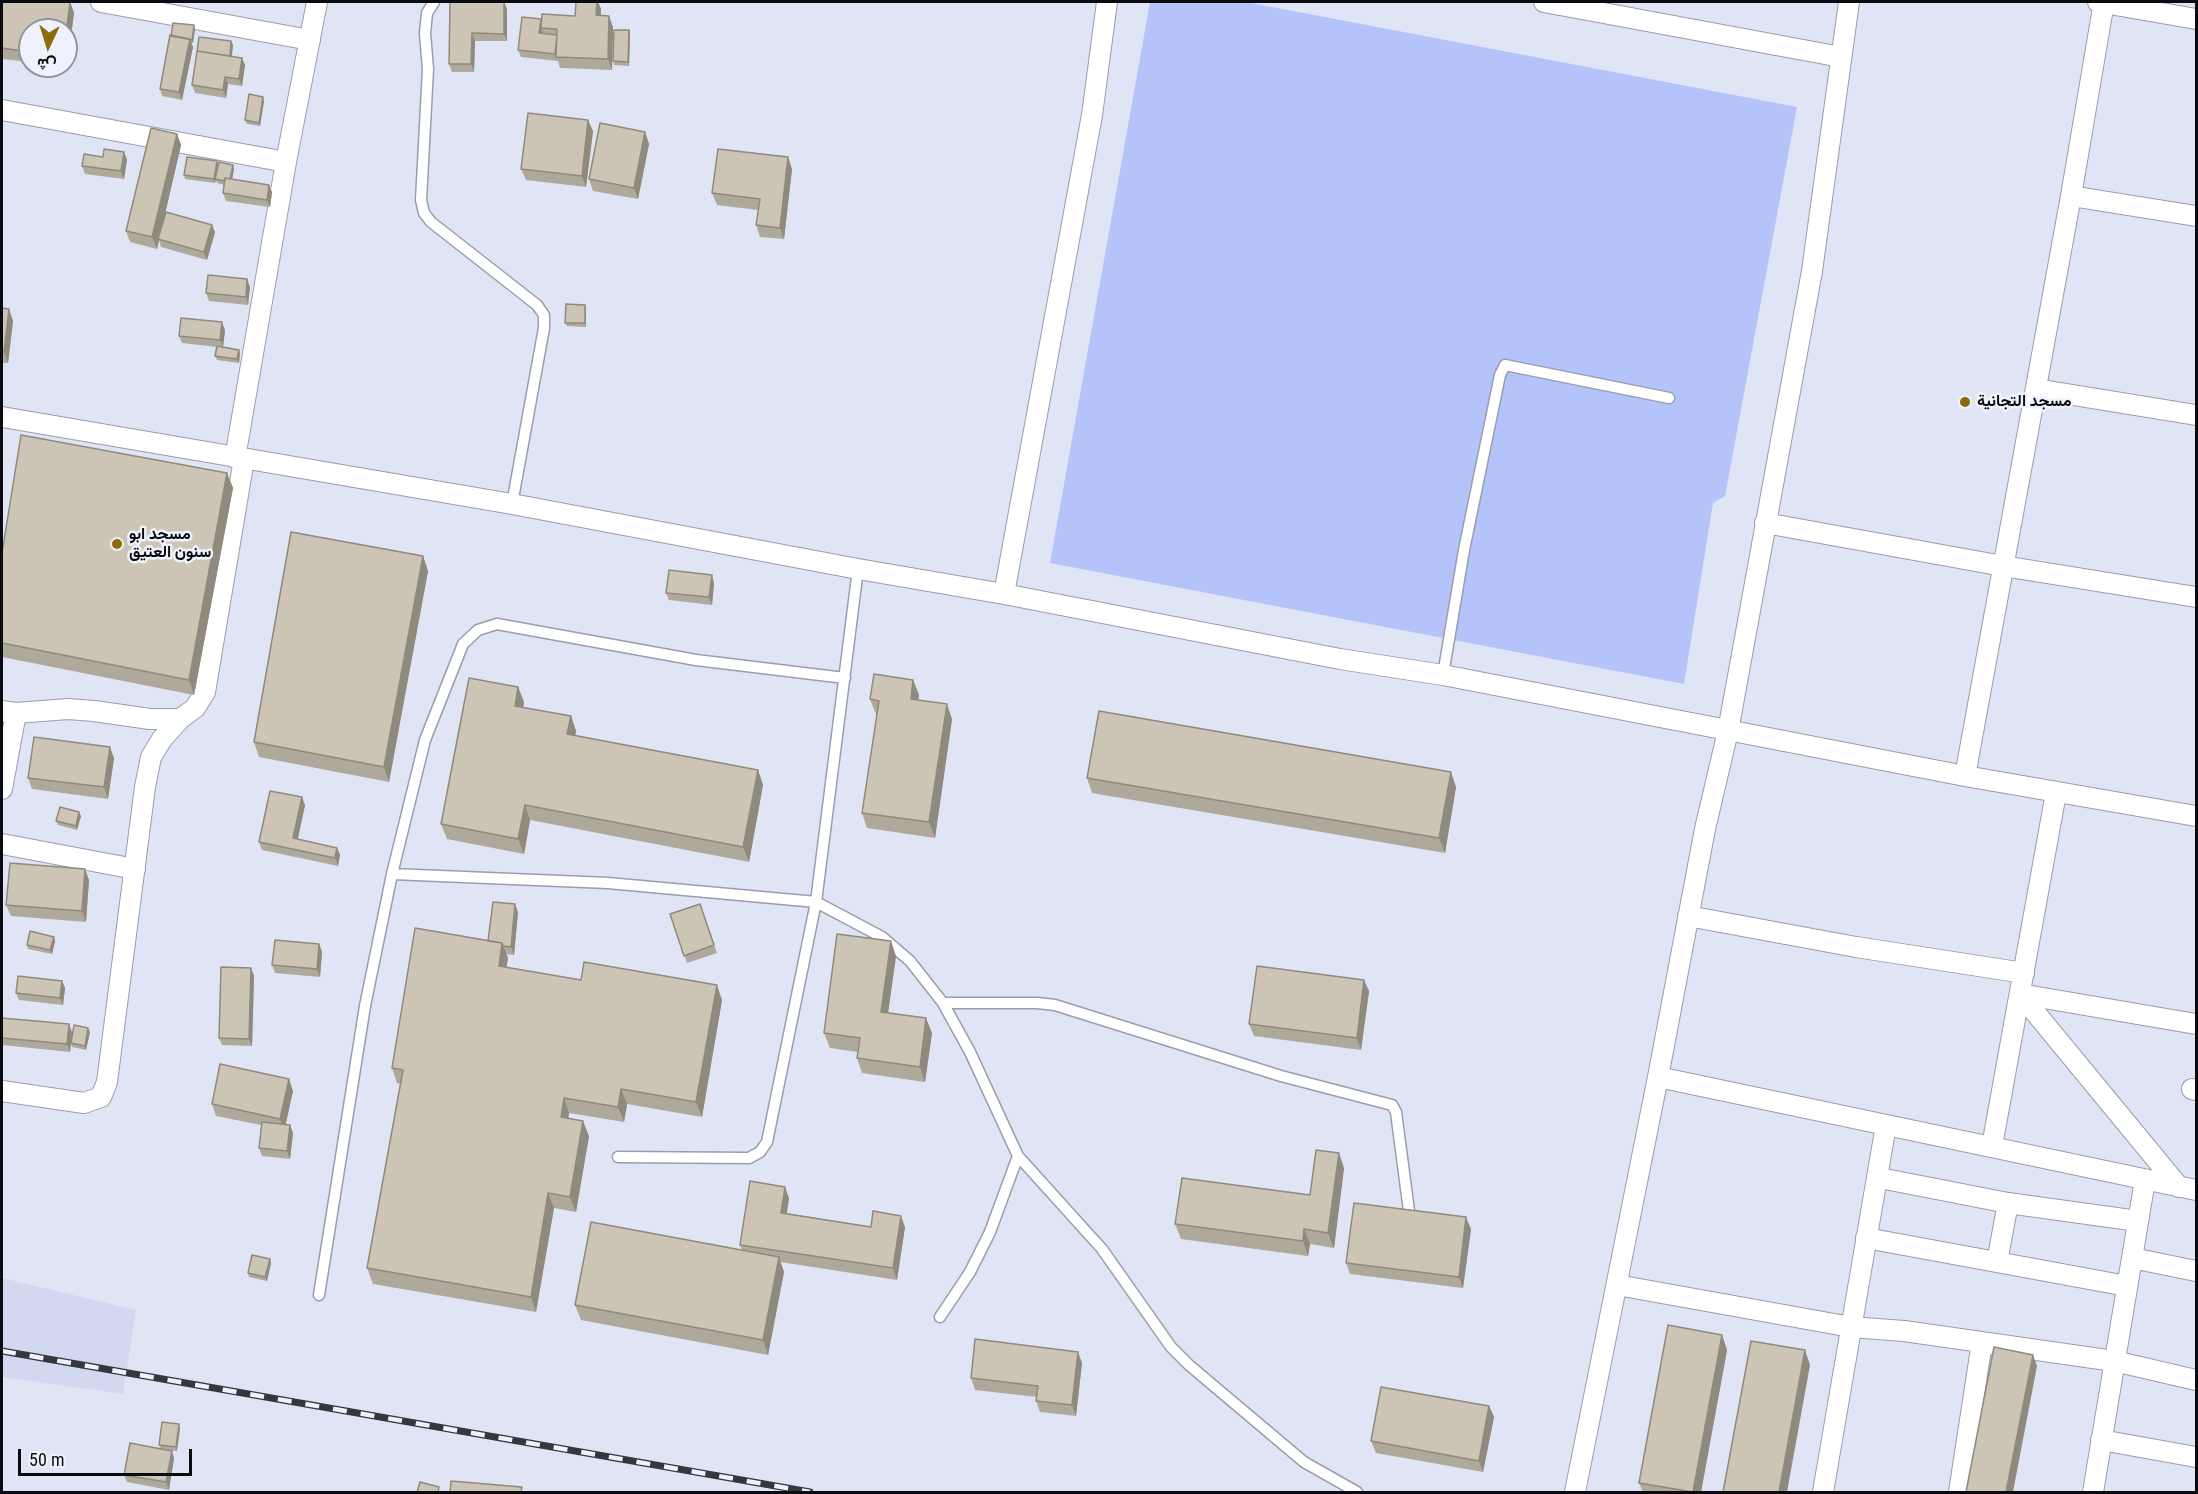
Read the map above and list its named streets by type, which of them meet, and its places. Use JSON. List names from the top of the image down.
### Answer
{
  "places": ["مسجد التجانية", "مسجد ابو سنون العتيق"],
  "scale_bar": "50 m",
  "north": "bottom"
}
